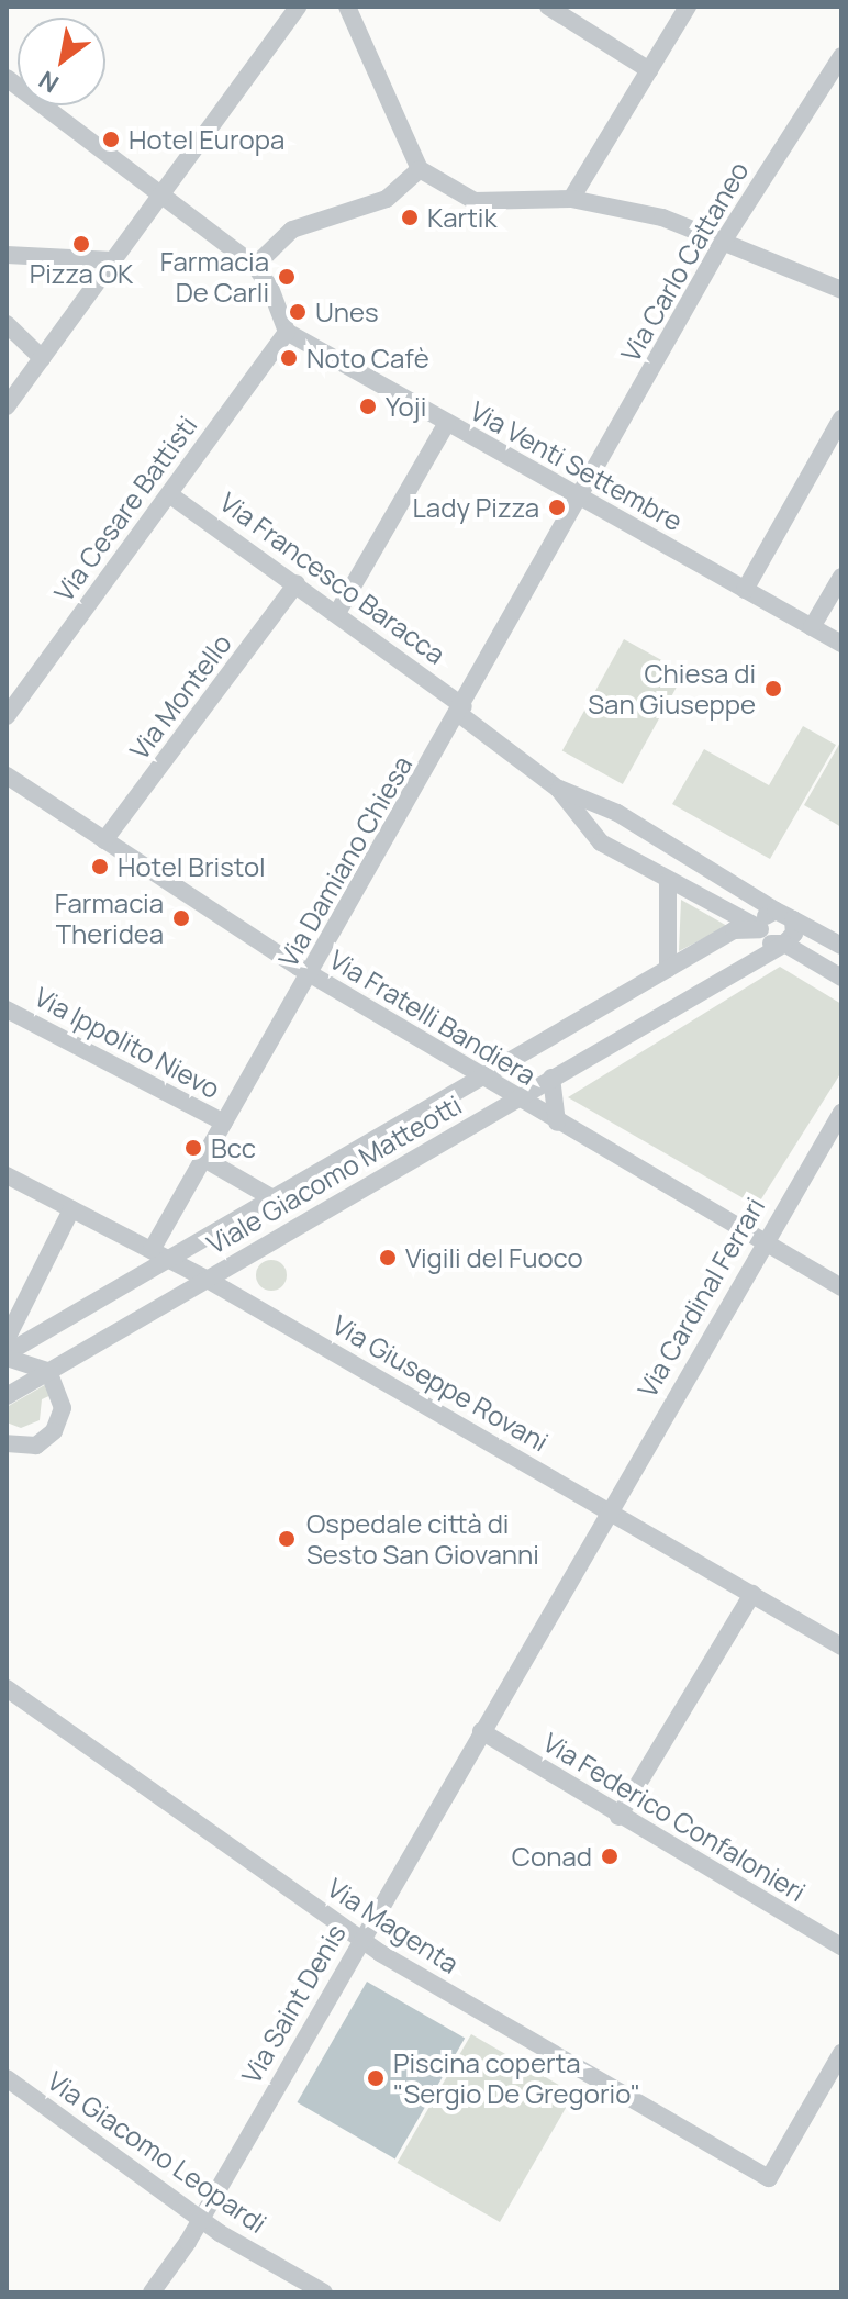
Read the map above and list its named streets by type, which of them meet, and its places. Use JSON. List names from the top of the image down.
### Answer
{
  "streets": {
    "street": [
      "Via Carlo Cattaneo",
      "Via Venti Settembre",
      "Via Cesare Battisti",
      "Via Francesco Baracca",
      "Via Montello",
      "Via Damiano Chiesa",
      "Via Fratelli Bandiera",
      "Via Ippolito Nievo",
      "Viale Giacomo Matteotti",
      "Via Cardinal Ferrari",
      "Via Giuseppe Rovani",
      "Via Federico Confalonieri",
      "Via Magenta",
      "Via Saint Denis",
      "Via Giacomo Leopardi"
    ]
  },
  "crossings": [
    ["Via Carlo Cattaneo", "Via Venti Settembre"],
    ["Via Carlo Cattaneo", "Via Damiano Chiesa"],
    ["Via Venti Settembre", "Via Cesare Battisti"],
    ["Via Venti Settembre", "Via Damiano Chiesa"],
    ["Via Cesare Battisti", "Via Francesco Baracca"],
    ["Via Francesco Baracca", "Via Montello"],
    ["Via Francesco Baracca", "Via Damiano Chiesa"],
    ["Via Francesco Baracca", "Viale Giacomo Matteotti"],
    ["Via Montello", "Via Fratelli Bandiera"],
    ["Via Damiano Chiesa", "Via Fratelli Bandiera"],
    ["Via Damiano Chiesa", "Via Ippolito Nievo"],
    ["Via Damiano Chiesa", "Viale Giacomo Matteotti"],
    ["Via Damiano Chiesa", "Via Giuseppe Rovani"],
    ["Via Fratelli Bandiera", "Viale Giacomo Matteotti"],
    ["Via Fratelli Bandiera", "Via Cardinal Ferrari"],
    ["Viale Giacomo Matteotti", "Via Giuseppe Rovani"],
    ["Via Cardinal Ferrari", "Via Giuseppe Rovani"],
    ["Via Cardinal Ferrari", "Via Saint Denis"],
    ["Via Giuseppe Rovani", "Via Saint Denis"],
    ["Via Federico Confalonieri", "Via Saint Denis"],
    ["Via Magenta", "Via Saint Denis"],
    ["Via Saint Denis", "Via Giacomo Leopardi"]
  ],
  "places": [
    "Hotel Europa",
    "Kartik",
    "Pizza OK",
    "Farmacia De Carli",
    "Unes",
    "Noto Cafè",
    "Yoji",
    "Lady Pizza",
    "Chiesa di San Giuseppe",
    "Hotel Bristol",
    "Farmacia Theridea",
    "Bcc",
    "Vigili del Fuoco",
    "Ospedale città di Sesto San Giovanni",
    "Conad",
    "Piscina coperta \"Sergio De Gregorio\""
  ],
  "north": "bottom left"
}
